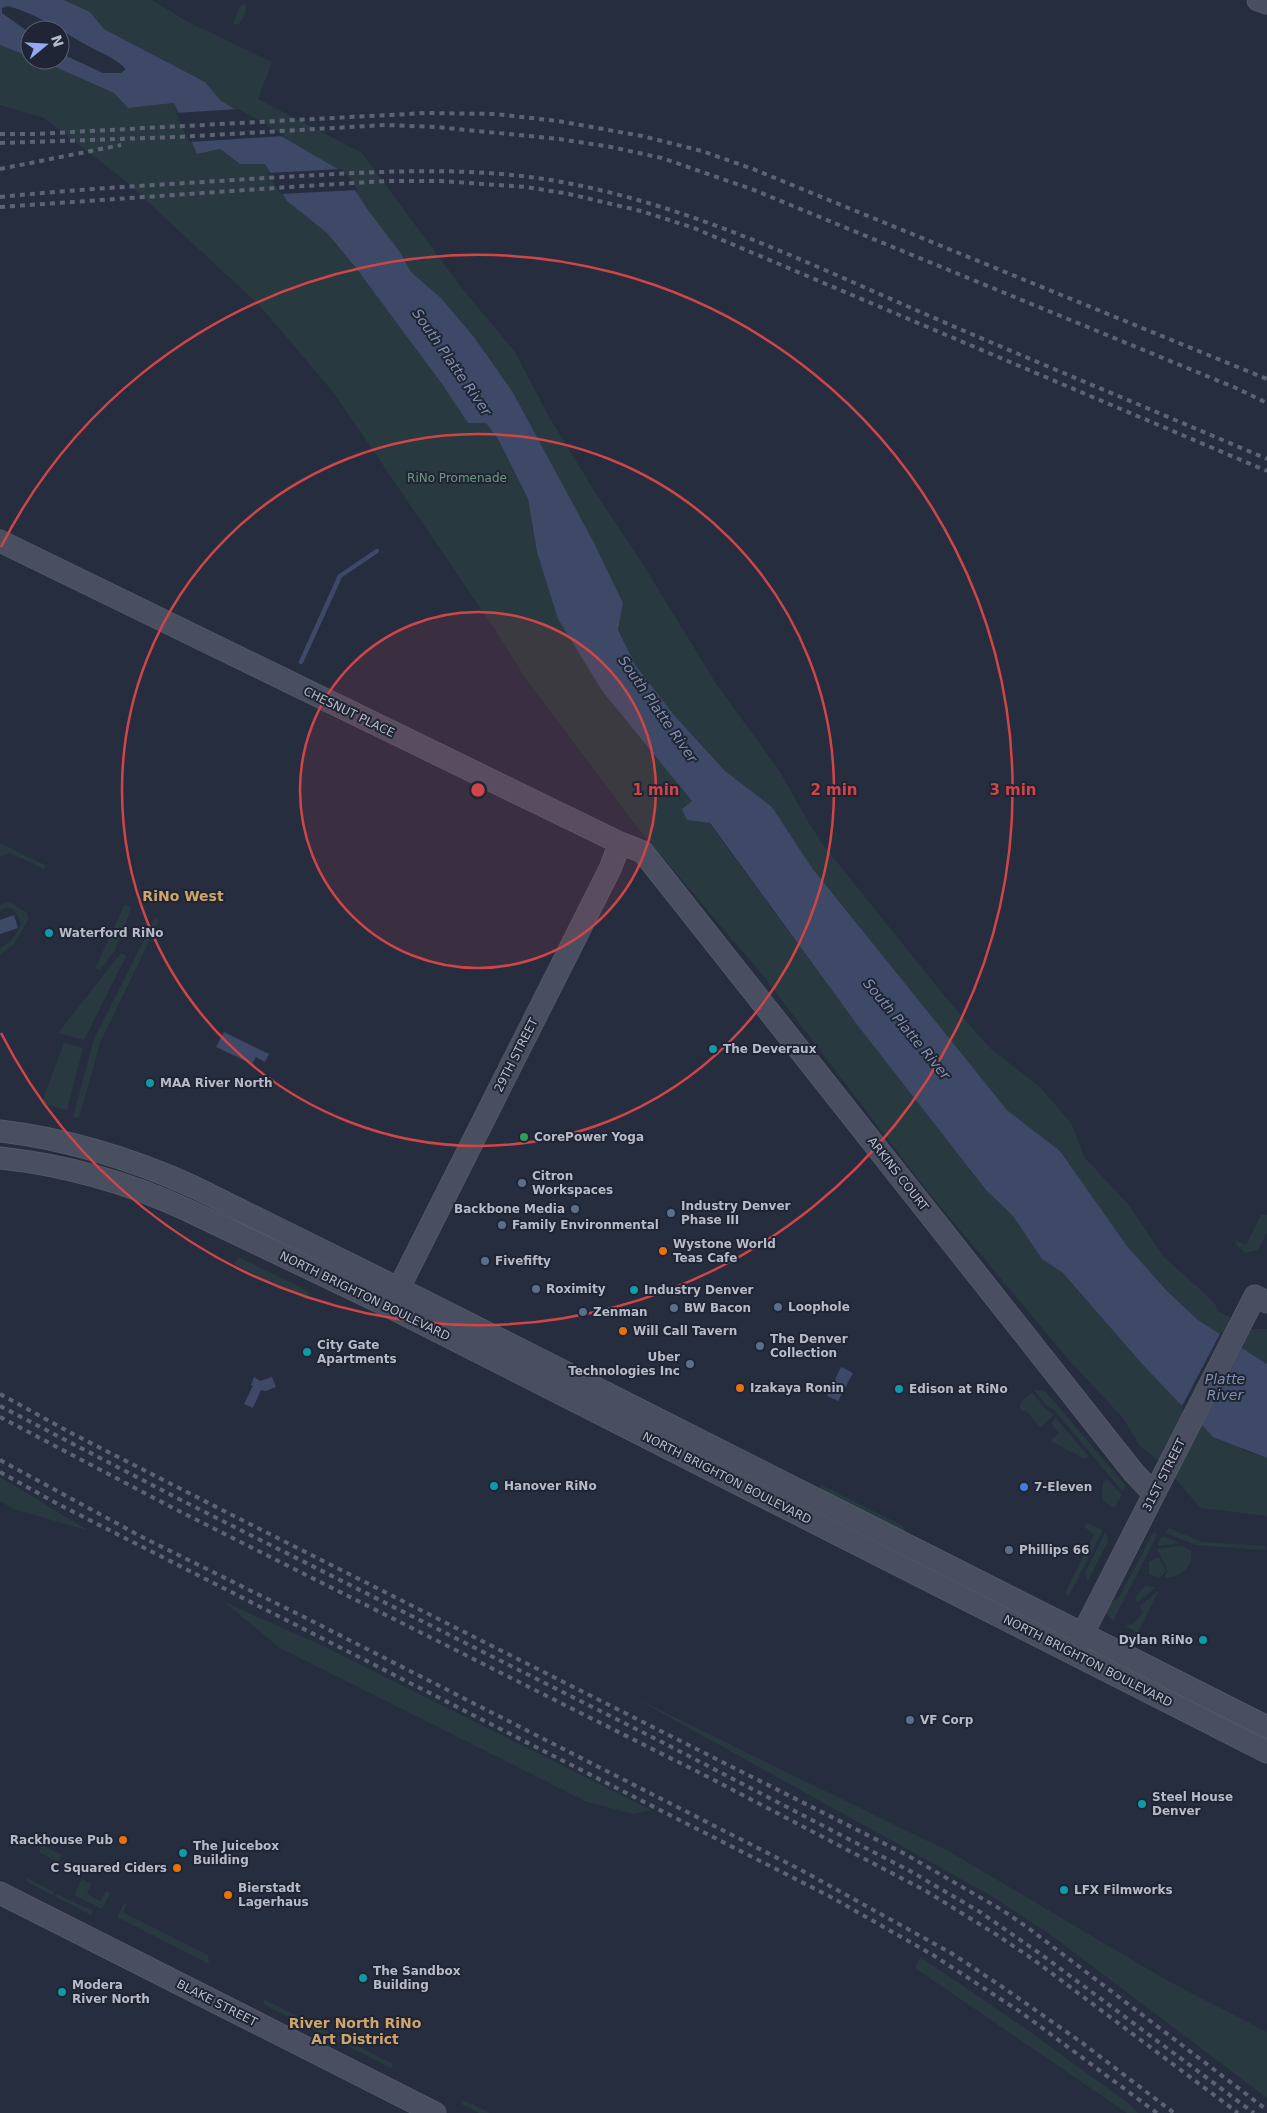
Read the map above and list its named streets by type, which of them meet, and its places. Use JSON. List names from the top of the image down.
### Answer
{
  "streets": {
    "street": [
      "CHESNUT PLACE",
      "29TH STREET",
      "ARKINS COURT",
      "NORTH BRIGHTON BOULEVARD",
      "31ST STREET",
      "BLAKE STREET"
    ]
  },
  "crossings": [
    ["CHESNUT PLACE", "29TH STREET"],
    ["CHESNUT PLACE", "ARKINS COURT"],
    ["29TH STREET", "ARKINS COURT"],
    ["29TH STREET", "NORTH BRIGHTON BOULEVARD"],
    ["ARKINS COURT", "31ST STREET"],
    ["NORTH BRIGHTON BOULEVARD", "31ST STREET"]
  ],
  "districts": ["RiNo West", "River North RiNo Art District"],
  "water": ["South Platte River", "Platte River"],
  "parks": ["RiNo Promenade"],
  "places": [
    "Waterford RiNo",
    "The Deveraux",
    "MAA River North",
    "CorePower Yoga",
    "Citron Workspaces",
    "Backbone Media",
    "Industry Denver Phase III",
    "Family Environmental",
    "Wystone World Teas Cafe",
    "Fivefifty",
    "Roximity",
    "Industry Denver",
    "Loophole",
    "BW Bacon",
    "Zenman",
    "Will Call Tavern",
    "The Denver Collection",
    "City Gate Apartments",
    "Uber Technologies Inc",
    "Izakaya Ronin",
    "Edison at RiNo",
    "Hanover RiNo",
    "7-Eleven",
    "Phillips 66",
    "Dylan RiNo",
    "VF Corp",
    "Steel House Denver",
    "Rackhouse Pub",
    "The Juicebox Building",
    "C Squared Ciders",
    "LFX Filmworks",
    "Bierstadt Lagerhaus",
    "The Sandbox Building",
    "Modera River North"
  ],
  "north": "right",
  "rings": ["1 min", "2 min", "3 min"]
}
